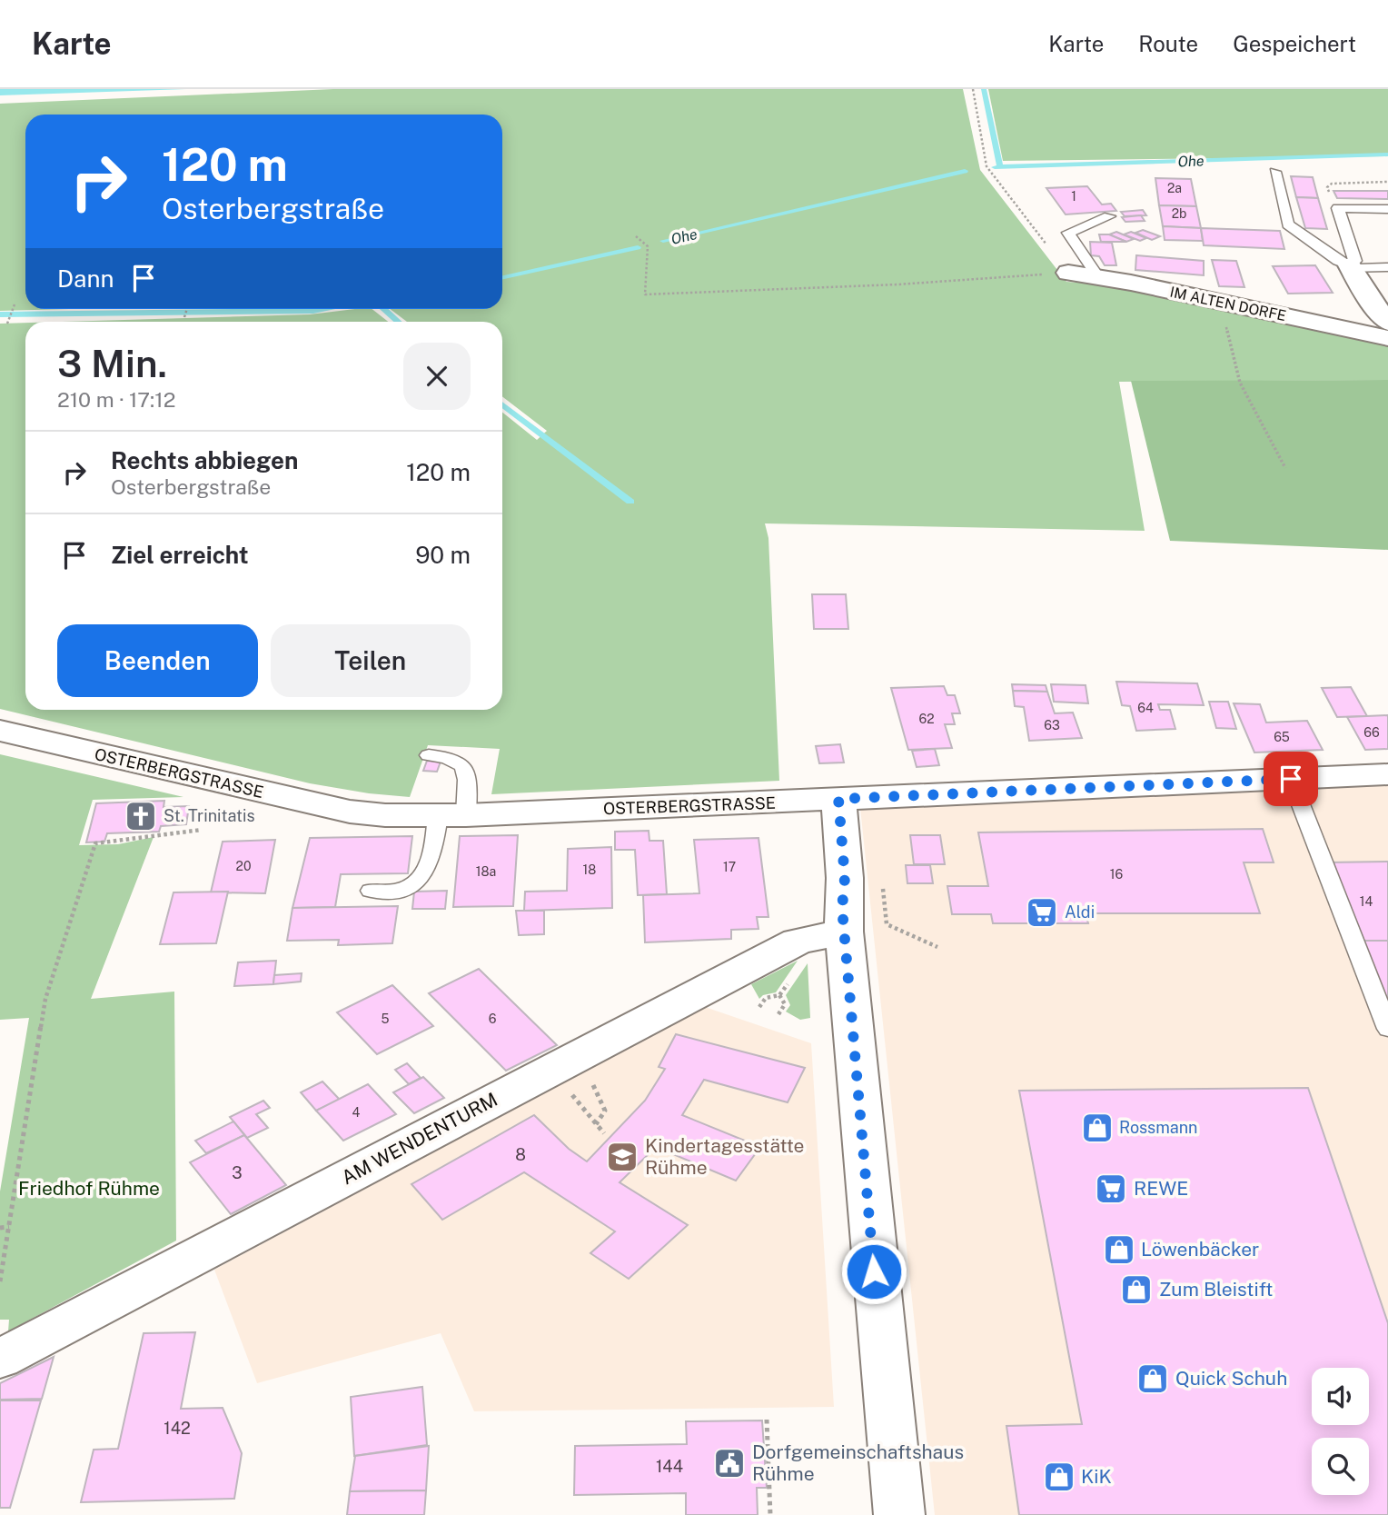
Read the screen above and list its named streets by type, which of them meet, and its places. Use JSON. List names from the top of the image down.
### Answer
{
  "streets": {
    "street": ["IM ALTEN DORFE", "OSTERBERGSTRASSE", "AM WENDENTURM"]
  },
  "water": ["Ohe"],
  "parks": ["Friedhof Rühme"],
  "places": {
    "church": ["St. Trinitatis"],
    "supermarket": ["Aldi", "REWE"],
    "shop": [
      "Rossmann",
      "Löwenbäcker",
      "Zum Bleistift",
      "Quick Schuh",
      "KiK"
    ],
    "school or university": ["Kindertagesstätte Rühme"],
    "public building": ["Dorfgemeinschaftshaus Rühme"]
  },
  "house_numbers": [
    "2a",
    "1",
    "2b",
    "64",
    "62",
    "63",
    "66",
    "65",
    "20",
    "17",
    "18",
    "18a",
    "16",
    "14",
    "5",
    "6",
    "4",
    "8",
    "3",
    "142",
    "144"
  ],
  "page": {
    "header": "Karte",
    "nav": ["Karte", "Route", "Gespeichert"],
    "turn": ["120 m", "Osterbergstraße"],
    "then": "Dann",
    "heading": ["3 Min.", "210 m · 17:12"],
    "list": [
      {
        "name": "Rechts abbiegen",
        "note": "Osterbergstraße",
        "value": "120 m"
      },
      {
        "name": "Ziel erreicht",
        "value": "90 m"
      }
    ],
    "buttons": ["Beenden", "Teilen"]
  }
}
